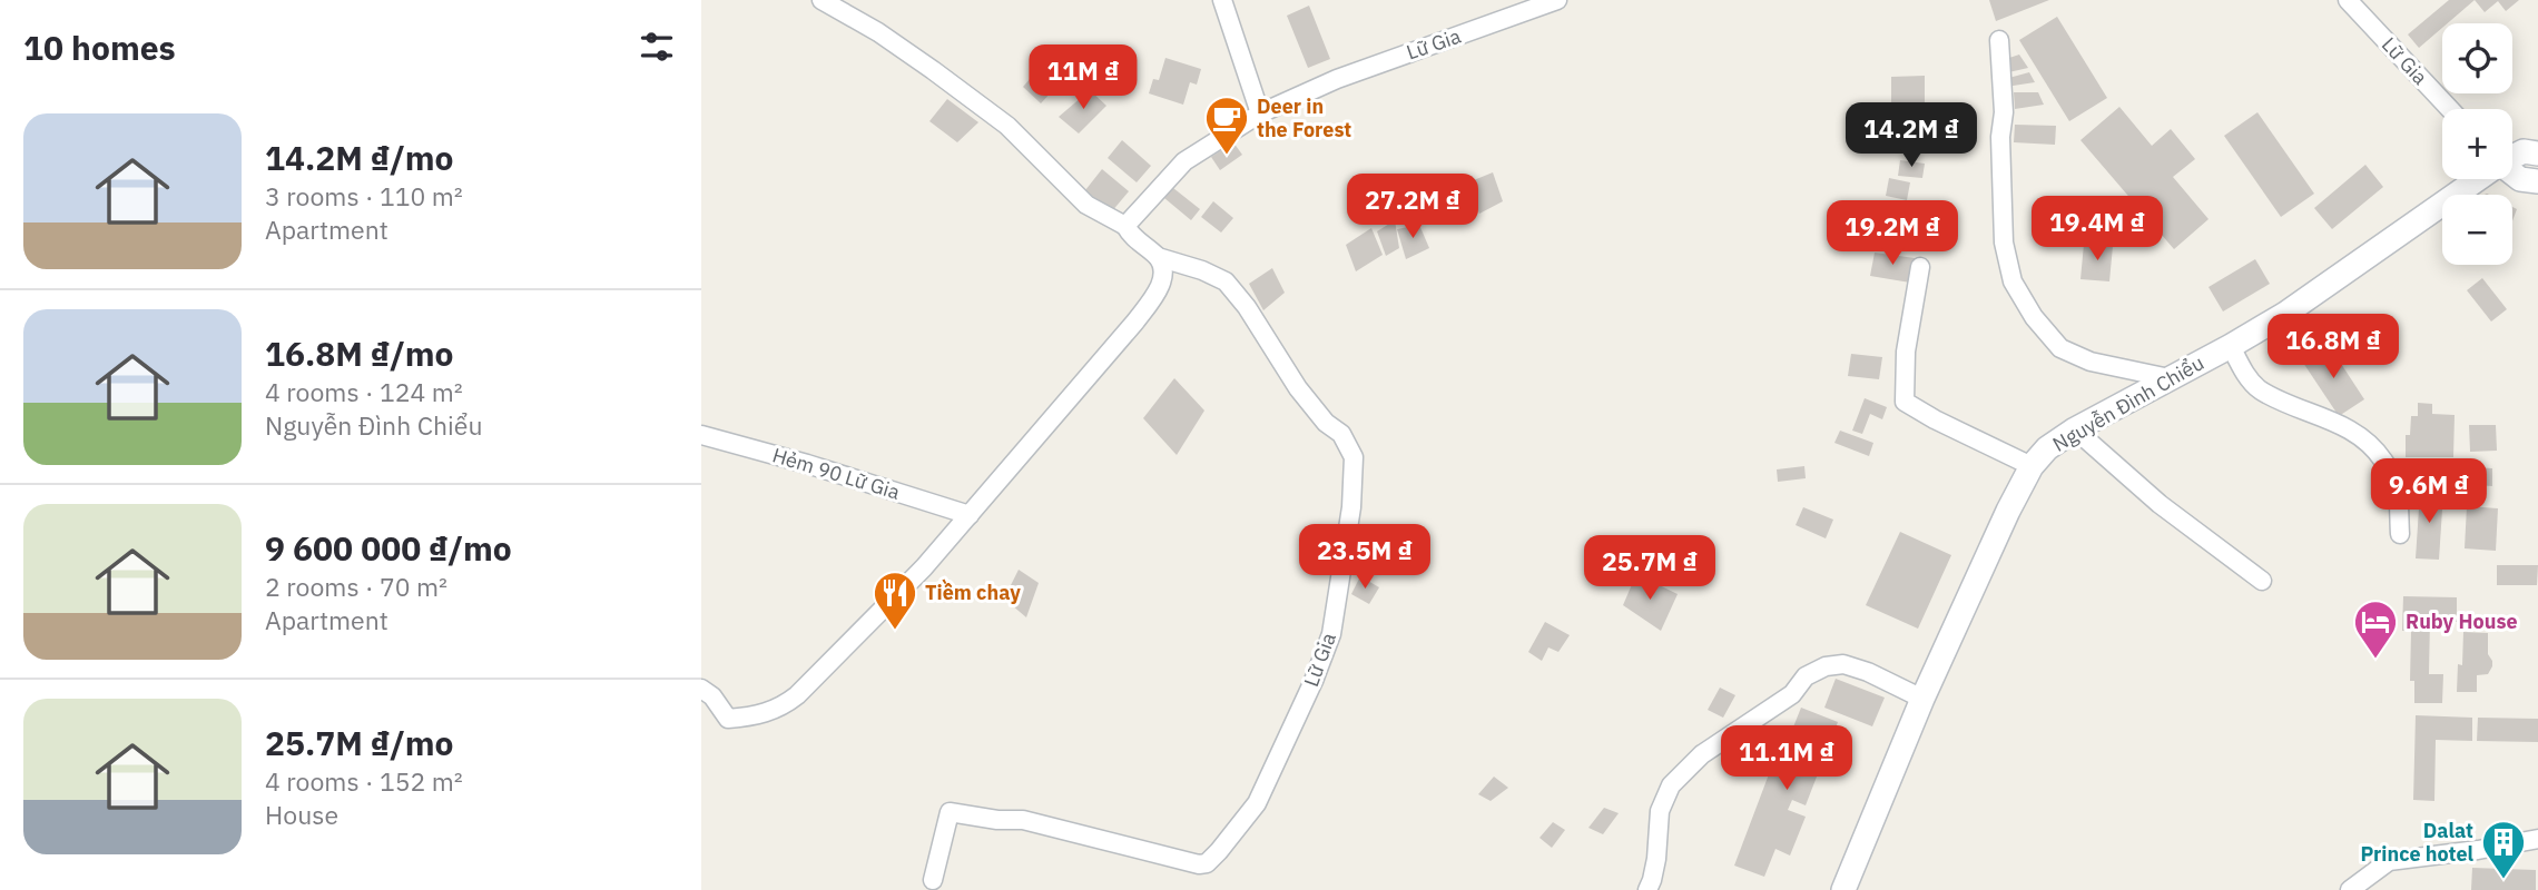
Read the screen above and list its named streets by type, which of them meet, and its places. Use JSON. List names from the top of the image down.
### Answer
{
  "streets": {
    "main road": ["Nguyễn Đình Chiểu"],
    "street": ["Lữ Gia", "Hẻm 90 Lữ Gia"]
  },
  "places": {
    "cafe": ["Deer in the Forest"],
    "restaurant": ["Tiềm chay"],
    "hotel": ["Ruby House"],
    "building": ["Dalat Prince hotel"]
  },
  "page": {
    "heading": "10 homes",
    "map_buttons": ["+", "−"],
    "price": [
      "11M ₫",
      "14.2M ₫",
      "27.2M ₫",
      "19.4M ₫",
      "19.2M ₫",
      "16.8M ₫",
      "9.6M ₫",
      "23.5M ₫",
      "25.7M ₫",
      "11.1M ₫"
    ],
    "list": [
      {
        "name": "14.2M ₫/mo",
        "note": "3 rooms · 110 m² · Apartment"
      },
      {
        "name": "16.8M ₫/mo",
        "note": "4 rooms · 124 m² · Nguyễn Đình Chiểu"
      },
      {
        "name": "9 600 000 ₫/mo",
        "note": "2 rooms · 70 m² · Apartment"
      },
      {
        "name": "25.7M ₫/mo",
        "note": "4 rooms · 152 m² · House"
      }
    ]
  }
}
